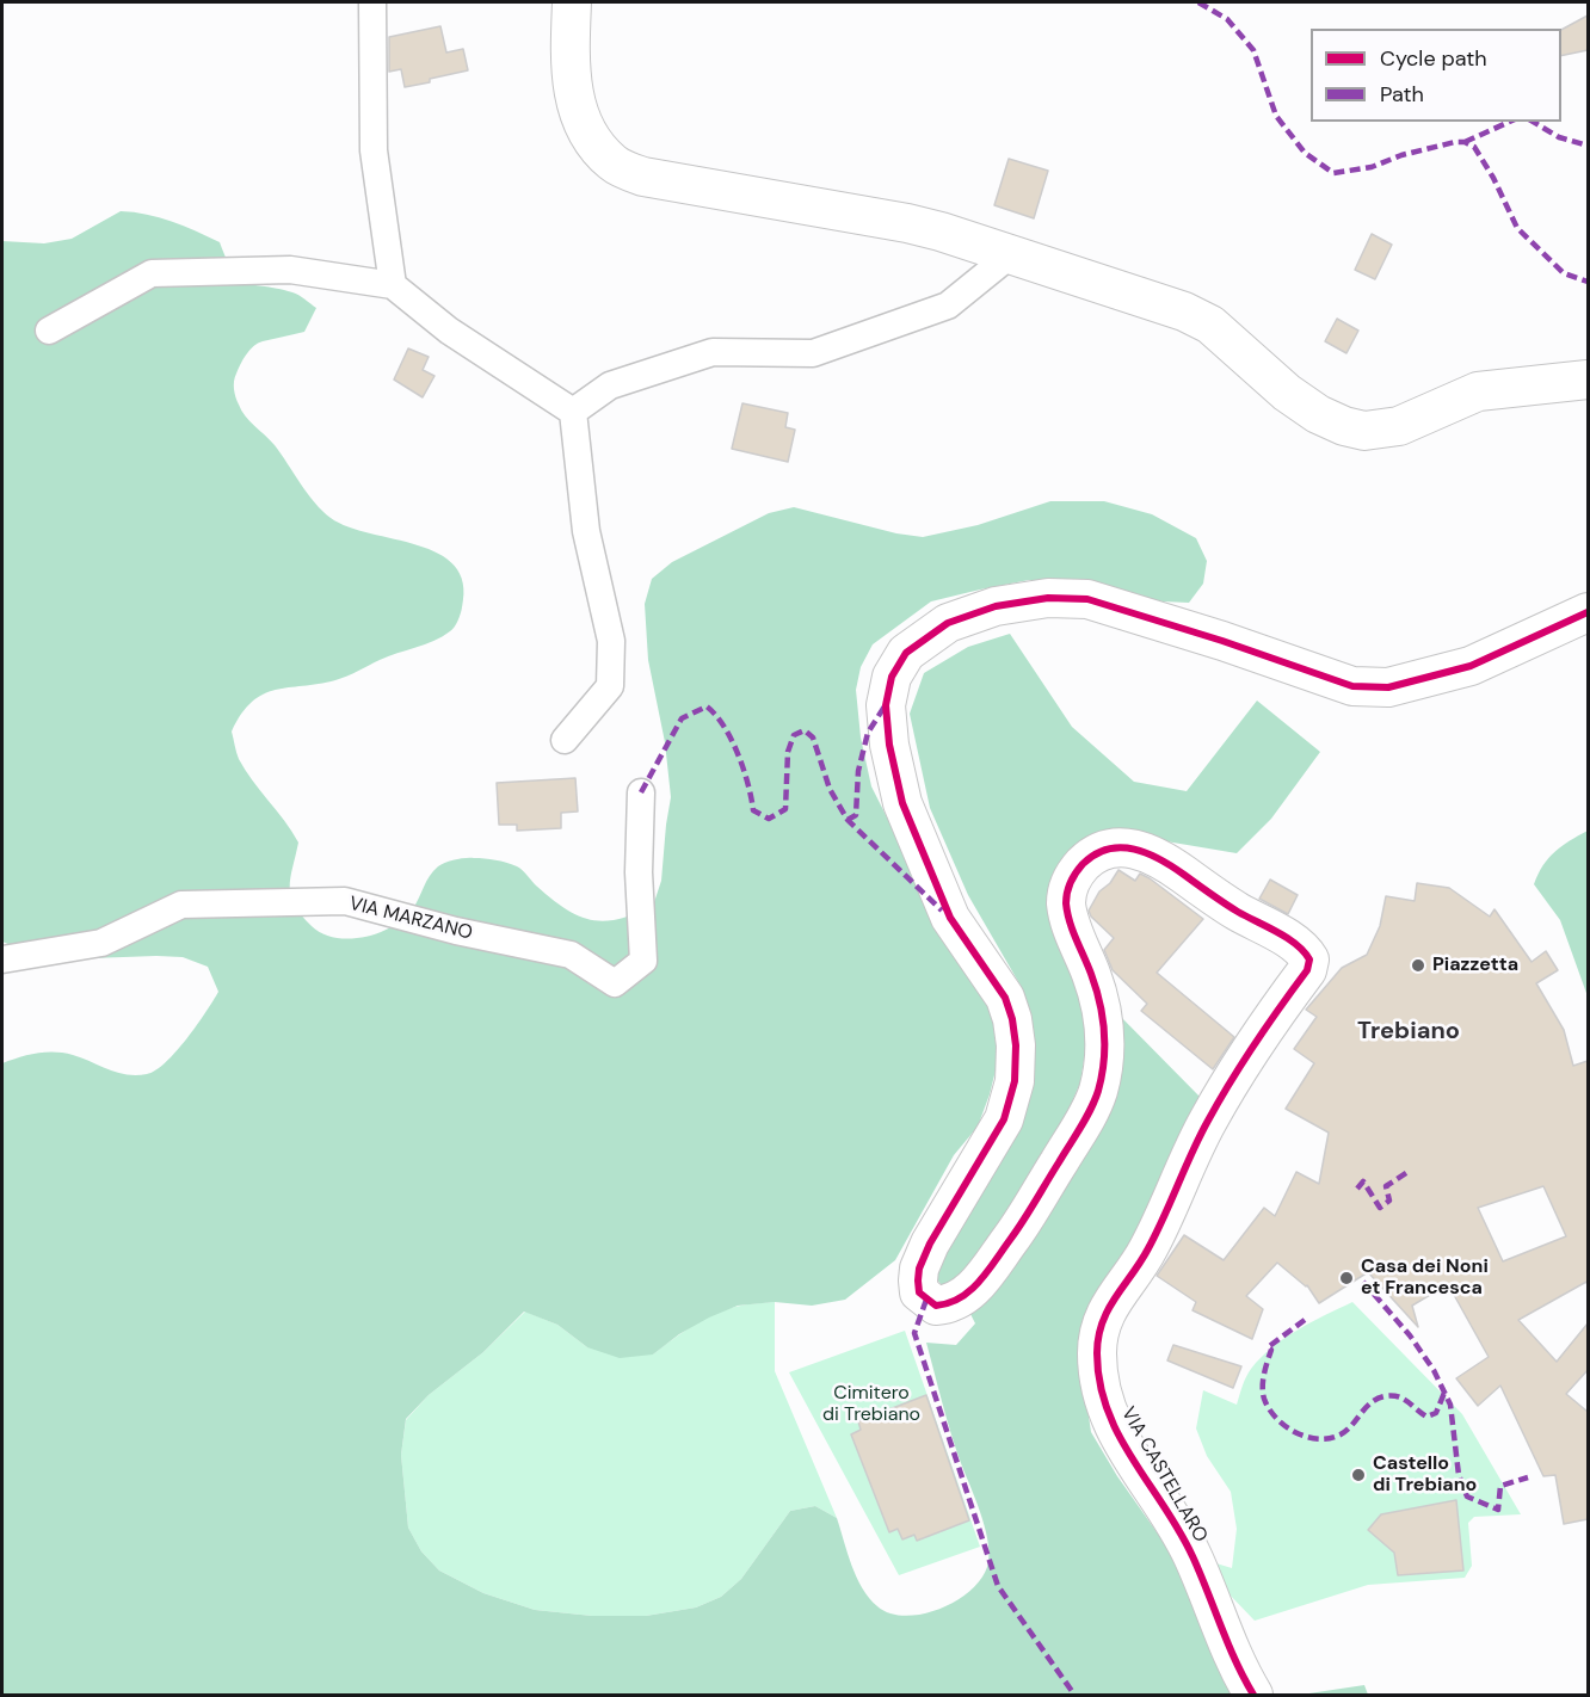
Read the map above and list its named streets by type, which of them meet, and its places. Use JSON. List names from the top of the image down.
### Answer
{
  "streets": {
    "street": ["VIA MARZANO", "VIA CASTELLARO"]
  },
  "districts": ["Trebiano"],
  "parks": ["Cimitero di Trebiano"],
  "places": ["Piazzetta", "Casa dei Noni et Francesca", "Castello di Trebiano"],
  "legend": ["Cycle path", "Path"]
}
